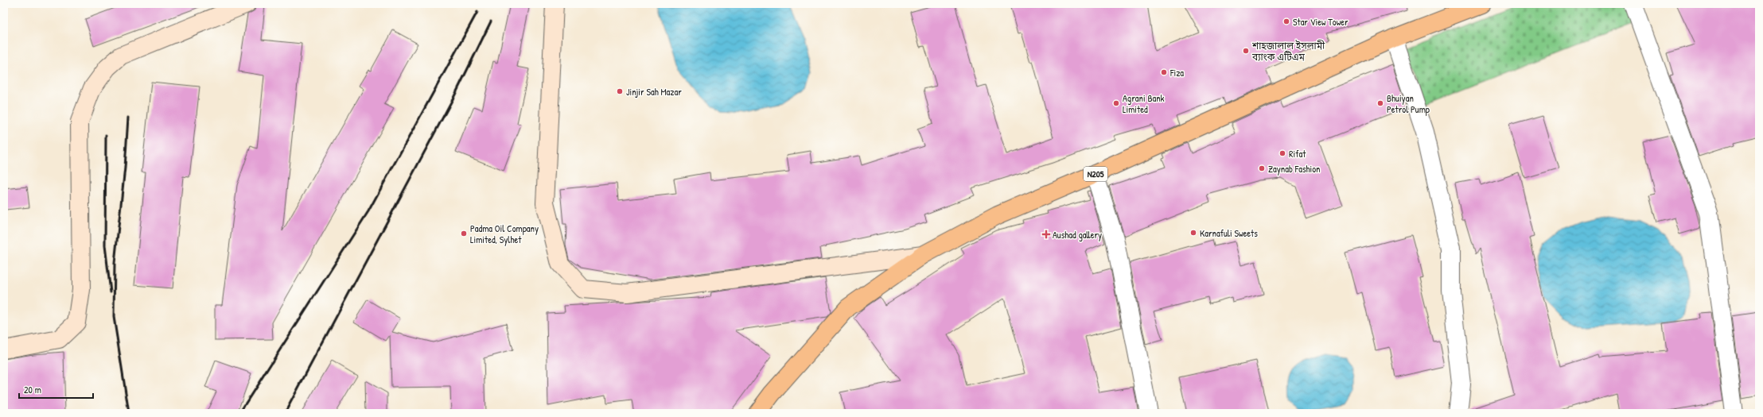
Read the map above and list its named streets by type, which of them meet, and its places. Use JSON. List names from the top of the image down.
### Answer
{
  "streets": {
    "highway": ["N205"]
  },
  "places": {
    "other": [
      "Star View Tower",
      "শাহজালাল ইসলামী ব্যাংক এটিএম",
      "Fiza",
      "Jinjir Sah Mazar",
      "Agrani Bank Limited",
      "Bhuiyan Petrol Pump",
      "Rifat",
      "Zaynab Fashion",
      "Karnafuli Sweets",
      "Padma Oil Company Limited, Sylhet"
    ],
    "health": ["Aushad gallery"]
  },
  "scale_bar": "20 m"
}
